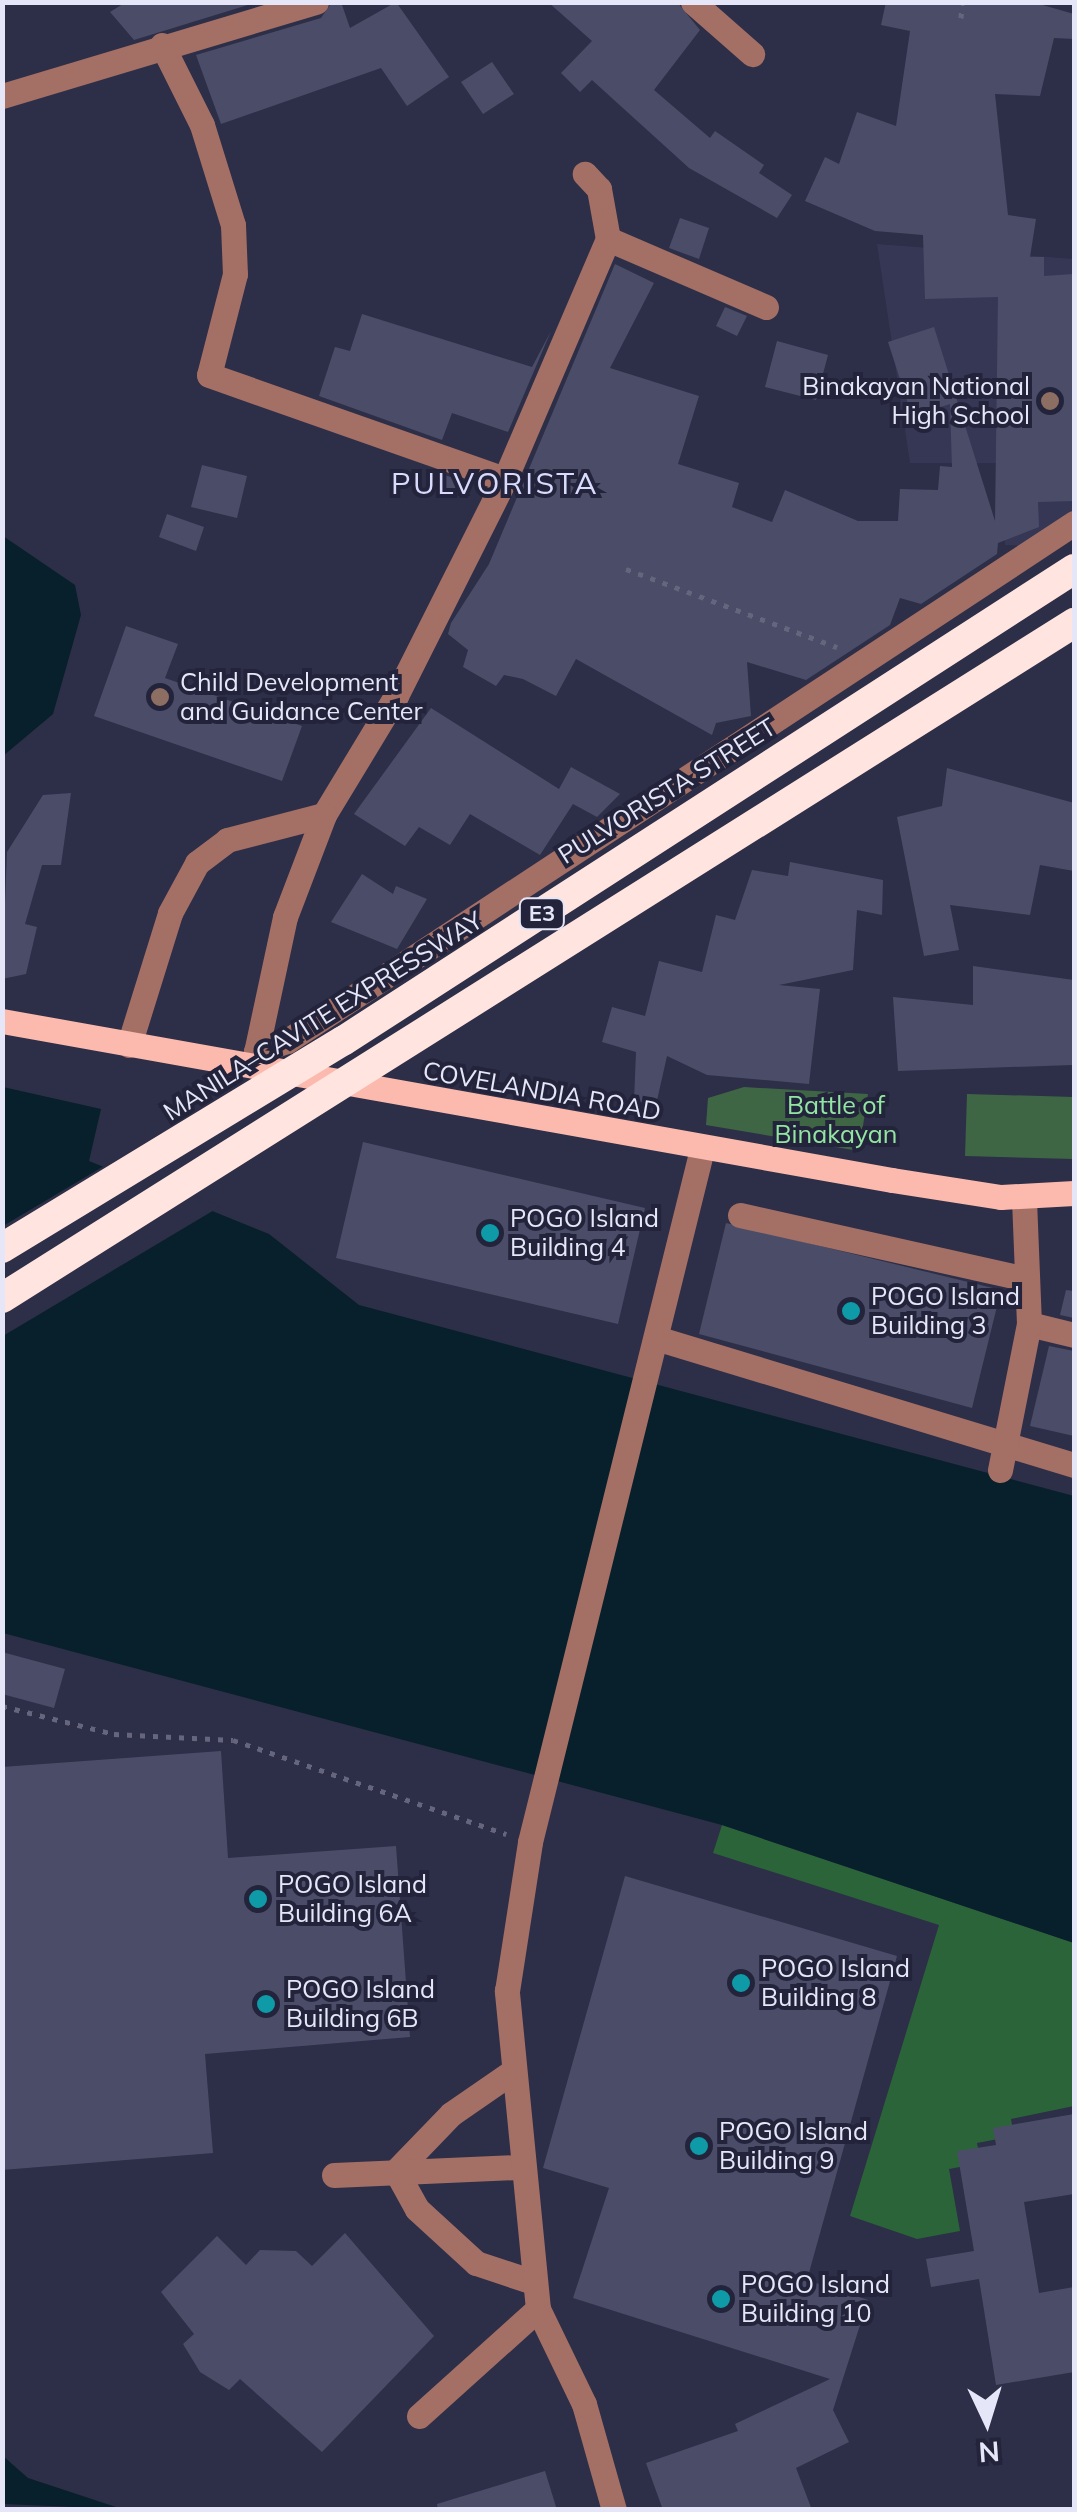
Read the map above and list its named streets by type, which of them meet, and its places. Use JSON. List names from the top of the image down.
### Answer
{
  "streets": {
    "highway": ["E3", "MANILA–CAVITE EXPRESSWAY"],
    "main road": ["COVELANDIA ROAD"],
    "street": ["PULVORISTA STREET"]
  },
  "crossings": [
    ["PULVORISTA STREET", "COVELANDIA ROAD"]
  ],
  "districts": ["PULVORISTA"],
  "parks": ["Battle of Binakayan"],
  "places": [
    "Binakayan National High School",
    "Child Development and Guidance Center",
    "POGO Island Building 4",
    "POGO Island Building 3",
    "POGO Island Building 6A",
    "POGO Island Building 8",
    "POGO Island Building 6B",
    "POGO Island Building 9",
    "POGO Island Building 10"
  ],
  "north": "bottom"
}
